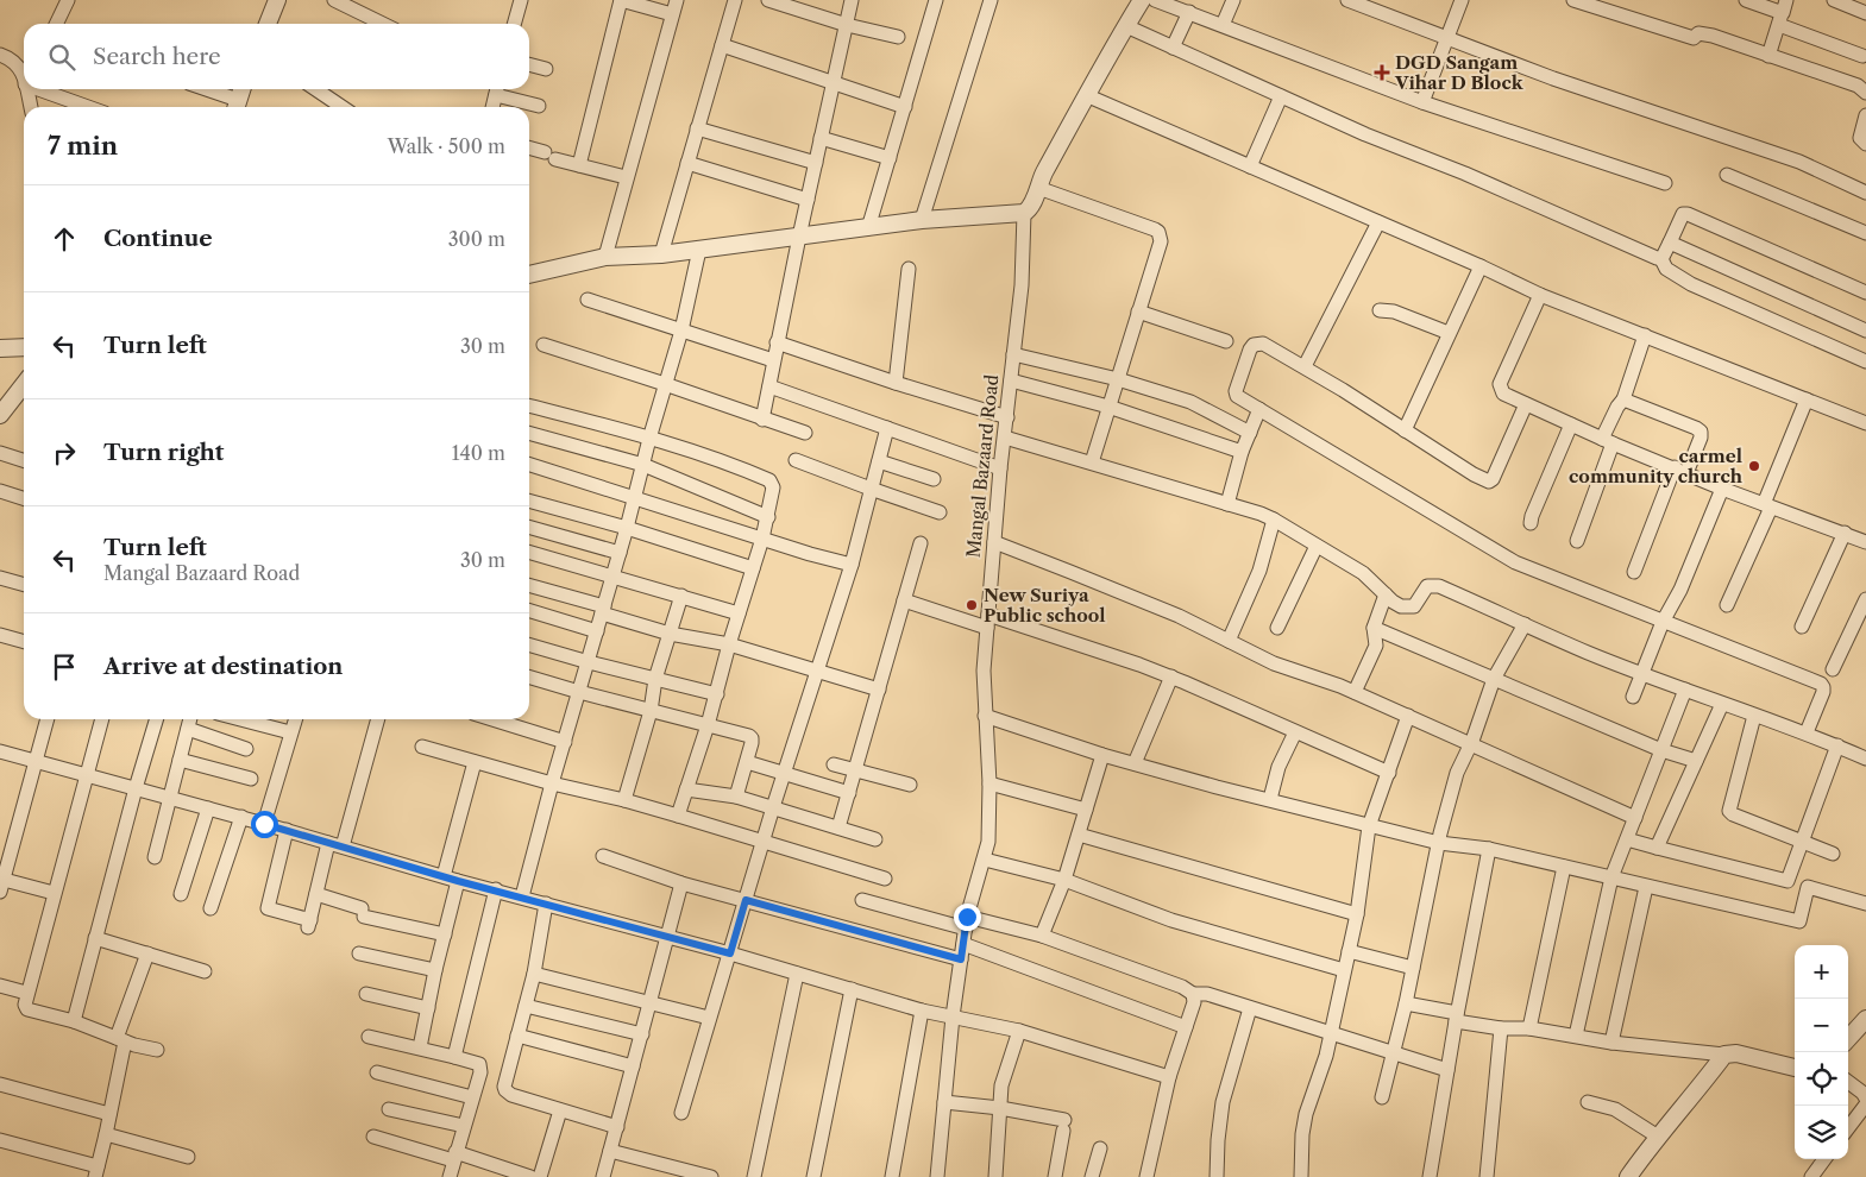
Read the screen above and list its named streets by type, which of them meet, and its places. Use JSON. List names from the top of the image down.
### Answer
{
  "streets": {
    "street": ["Mangal Bazaard Road"]
  },
  "places": {
    "health": ["DGD Sangam Vihar D Block"],
    "other": ["carmel community church", "New Suriya Public school"]
  },
  "page": {
    "search": "Search here",
    "heading": ["7 min", "Walk · 500 m"],
    "list": [
      ["Continue", "300 m"],
      ["Turn left", "30 m"],
      ["Turn right", "140 m"],
      ["Turn left", "Mangal Bazaard Road", "30 m"],
      "Arrive at destination"
    ],
    "map_buttons": ["+", "−"]
  }
}
